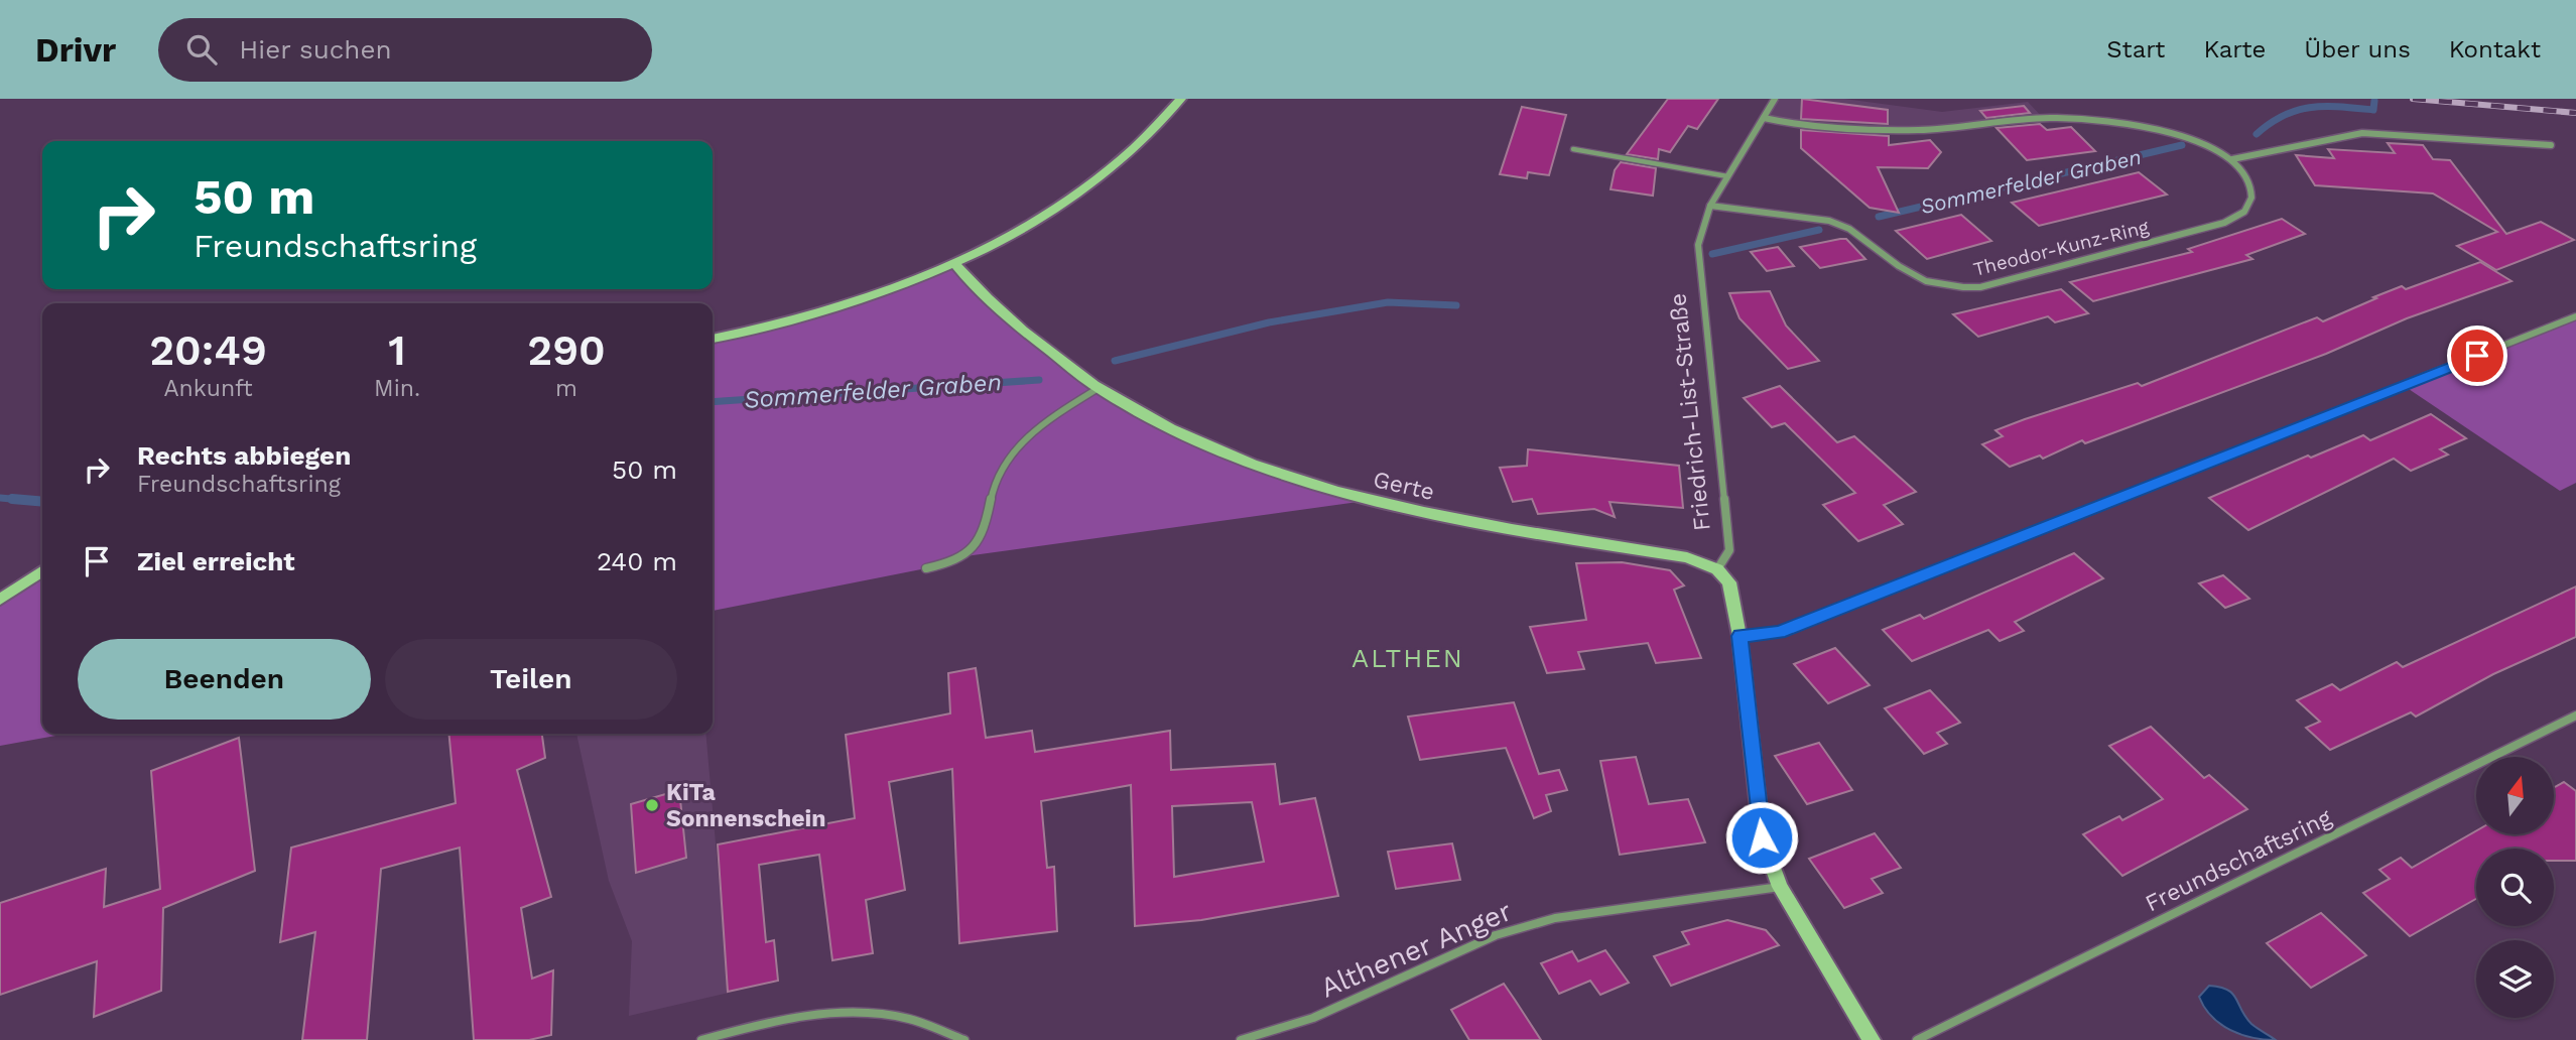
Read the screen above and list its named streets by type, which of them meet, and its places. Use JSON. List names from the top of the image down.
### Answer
{
  "streets": {
    "street": [
      "Theodor-Kunz-Ring",
      "Friedrich-List-Straße",
      "Gerte",
      "Freundschaftsring",
      "Althener Anger"
    ]
  },
  "crossings": [
    ["Theodor-Kunz-Ring", "Friedrich-List-Straße"],
    ["Friedrich-List-Straße", "Gerte"]
  ],
  "districts": ["ALTHEN"],
  "water": ["Sommerfelder Graben"],
  "places": ["KiTa Sonnenschein"],
  "north": "top",
  "page": {
    "header": "Drivr",
    "search": "Hier suchen",
    "nav": [
      "Start",
      "Karte",
      "Über uns",
      "Kontakt"
    ],
    "turn": ["50 m", "Freundschaftsring"],
    "eta": [
      "20:49",
      "Ankunft",
      "1",
      "Min.",
      "290",
      "m"
    ],
    "list": [
      {
        "name": "Rechts abbiegen",
        "note": "Freundschaftsring",
        "value": "50 m"
      },
      {
        "name": "Ziel erreicht",
        "value": "240 m"
      }
    ],
    "buttons": ["Beenden", "Teilen"]
  }
}
